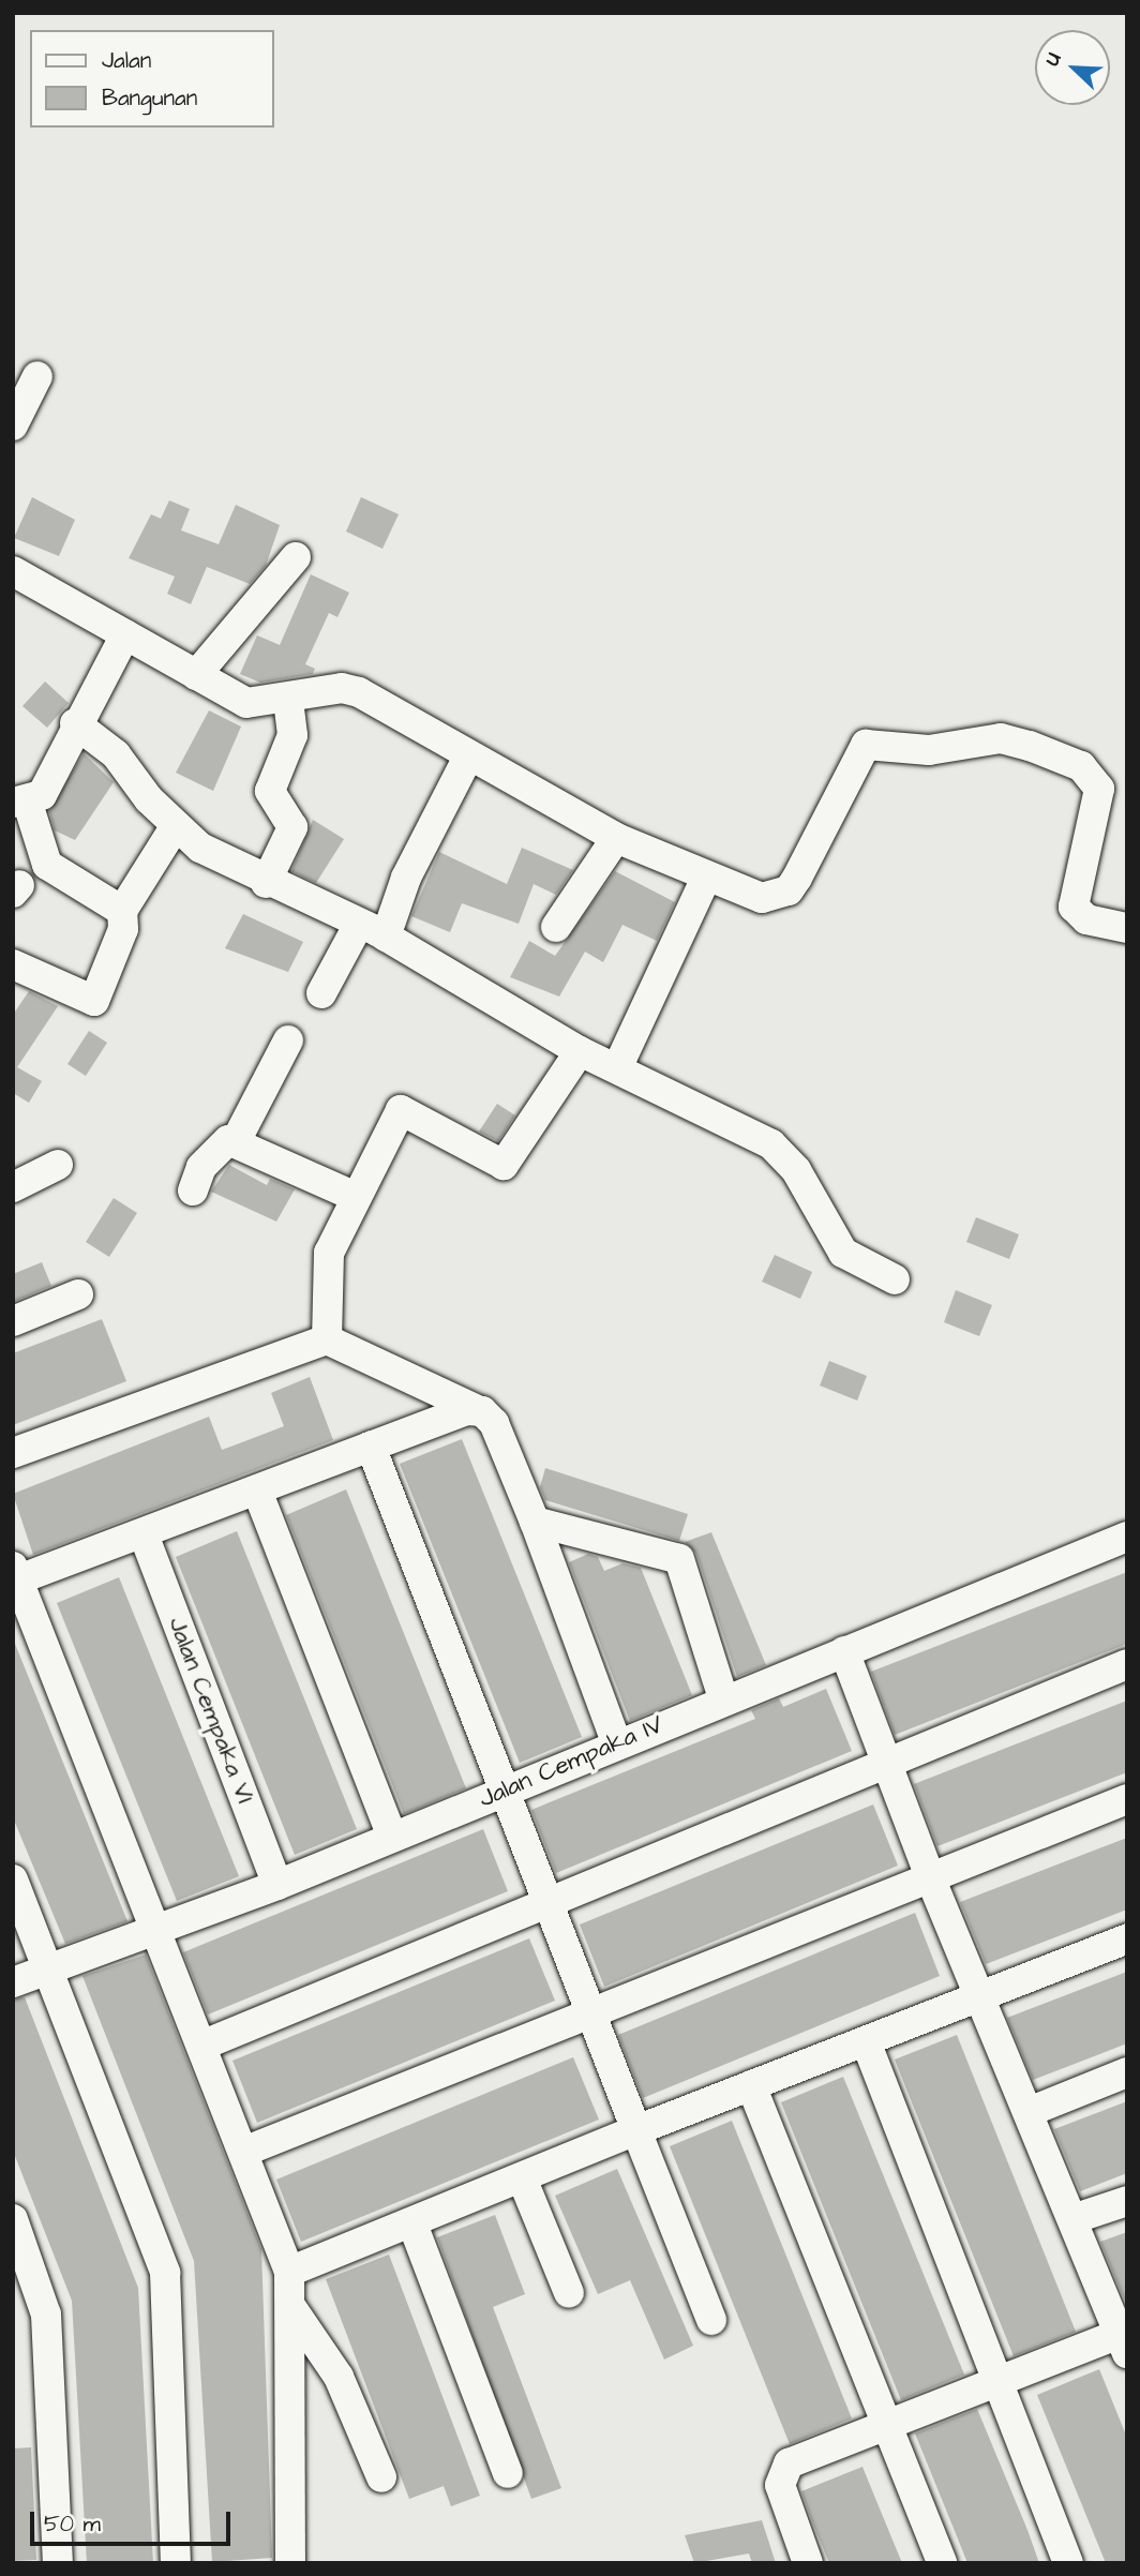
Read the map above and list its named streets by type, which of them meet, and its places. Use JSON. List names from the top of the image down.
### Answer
{
  "streets": {
    "street": ["Jalan Cempaka VI", "Jalan Cempaka IV"]
  },
  "crossings": [
    ["Jalan Cempaka VI", "Jalan Cempaka IV"]
  ],
  "legend": ["Jalan", "Bangunan"],
  "scale_bar": "50 m",
  "north": "top left"
}
